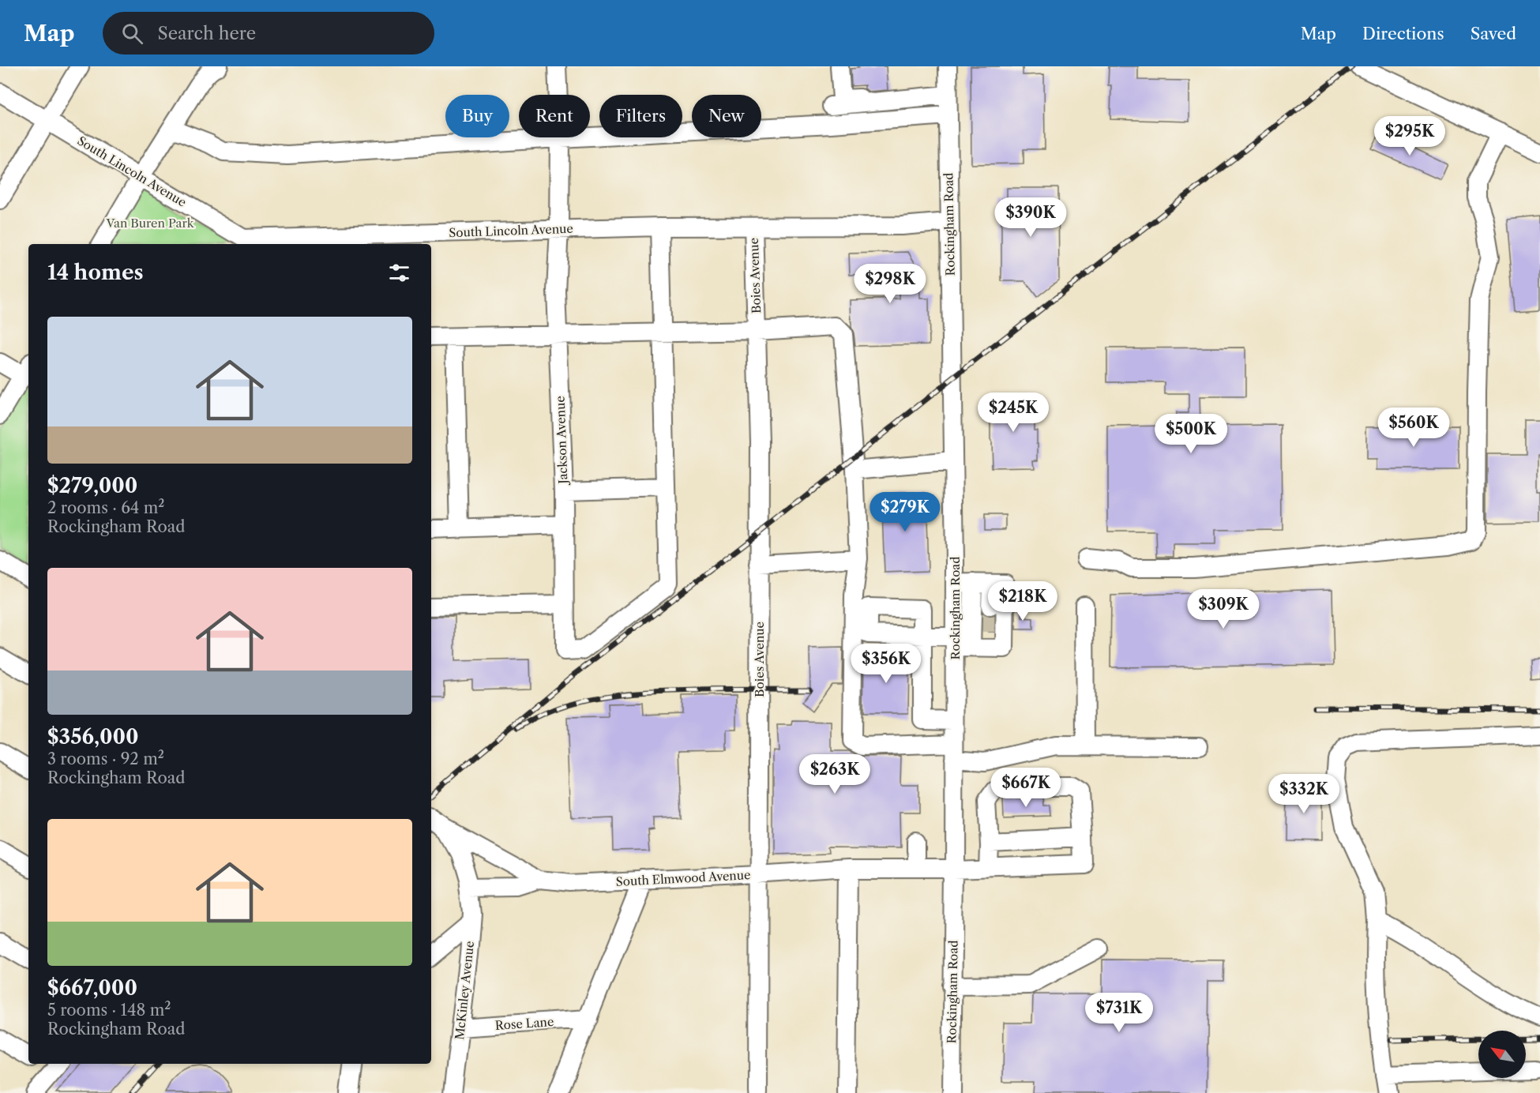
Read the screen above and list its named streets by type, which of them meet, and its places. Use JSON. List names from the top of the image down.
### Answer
{
  "streets": {
    "street": [
      "South Lincoln Avenue",
      "Rockingham Road",
      "Boies Avenue",
      "Jackson Avenue",
      "South Elmwood Avenue",
      "McKinley Avenue",
      "Rose Lane"
    ]
  },
  "crossings": [
    ["South Lincoln Avenue", "Rockingham Road"],
    ["South Lincoln Avenue", "Boies Avenue"],
    ["South Lincoln Avenue", "Jackson Avenue"],
    ["Rockingham Road", "South Elmwood Avenue"],
    ["Boies Avenue", "South Elmwood Avenue"],
    ["South Elmwood Avenue", "McKinley Avenue"],
    ["McKinley Avenue", "Rose Lane"]
  ],
  "parks": ["Van Buren Park"],
  "north": "top left",
  "page": {
    "header": "Map",
    "search": "Search here",
    "nav": ["Map", "Directions", "Saved"],
    "chip": [
      "Buy",
      "Rent",
      "Filters",
      "New"
    ],
    "price": [
      "$295K",
      "$390K",
      "$298K",
      "$245K",
      "$560K",
      "$500K",
      "$279K",
      "$218K",
      "$309K",
      "$356K",
      "$263K",
      "$667K",
      "$332K",
      "$731K"
    ],
    "heading": "14 homes",
    "list": [
      {
        "name": "$279,000",
        "note": "2 rooms · 64 m² · Rockingham Road"
      },
      {
        "name": "$356,000",
        "note": "3 rooms · 92 m² · Rockingham Road"
      },
      {
        "name": "$667,000",
        "note": "5 rooms · 148 m² · Rockingham Road"
      }
    ]
  }
}
